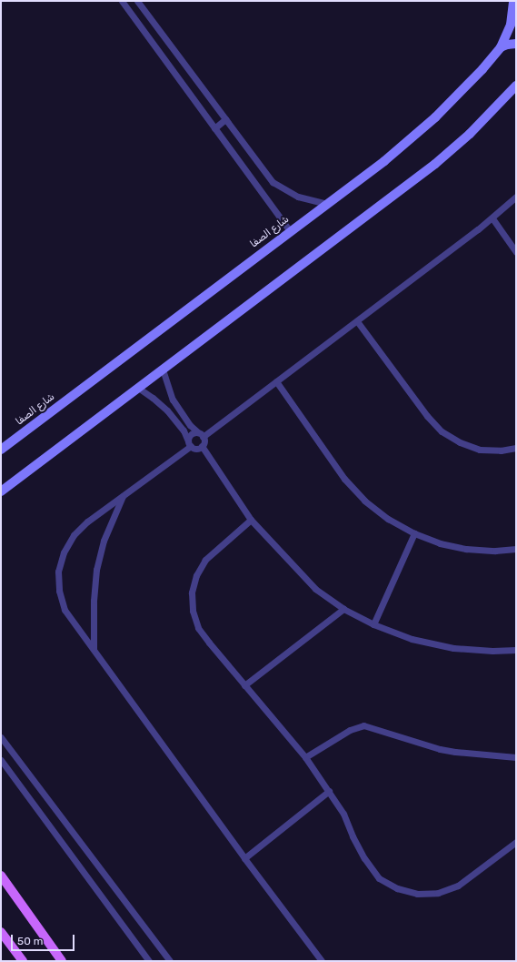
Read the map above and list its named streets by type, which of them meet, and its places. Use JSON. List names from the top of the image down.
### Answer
{
  "streets": {
    "street": ["شارع الصفا"]
  },
  "scale_bar": "50 m"
}
